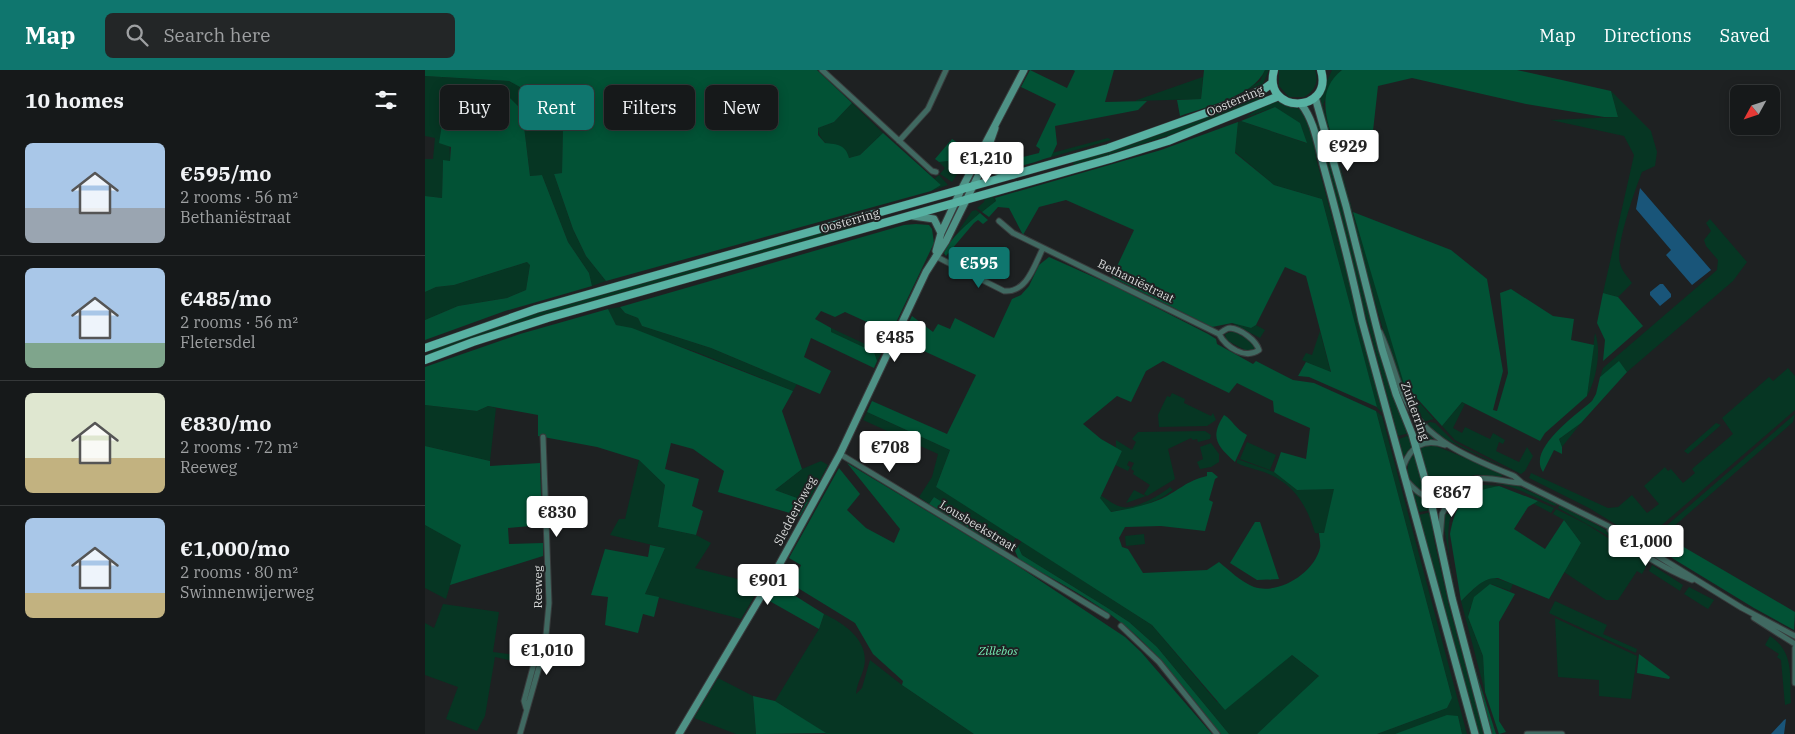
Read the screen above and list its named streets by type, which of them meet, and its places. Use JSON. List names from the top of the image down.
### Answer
{
  "streets": {
    "main road": ["Oosterring", "Zuiderring", "Sledderloweg"],
    "street": ["Bethaniëstraat", "Lousbeekstraat", "Reeweg"]
  },
  "crossings": [
    ["Oosterring", "Zuiderring"],
    ["Sledderloweg", "Lousbeekstraat"]
  ],
  "parks": ["Zillebos"],
  "north": "bottom left",
  "page": {
    "header": "Map",
    "search": "Search here",
    "nav": ["Map", "Directions", "Saved"],
    "heading": "10 homes",
    "chip": [
      "Buy",
      "Rent",
      "Filters",
      "New"
    ],
    "list": [
      {
        "name": "€595/mo",
        "note": "2 rooms · 56 m² · Bethaniëstraat"
      },
      {
        "name": "€485/mo",
        "note": "2 rooms · 56 m² · Fletersdel"
      },
      {
        "name": "€830/mo",
        "note": "2 rooms · 72 m² · Reeweg"
      },
      {
        "name": "€1,000/mo",
        "note": "2 rooms · 80 m² · Swinnenwijerweg"
      }
    ],
    "price": [
      "€929",
      "€1,210",
      "€595",
      "€485",
      "€708",
      "€867",
      "€830",
      "€1,000",
      "€901",
      "€1,010"
    ]
  }
}
